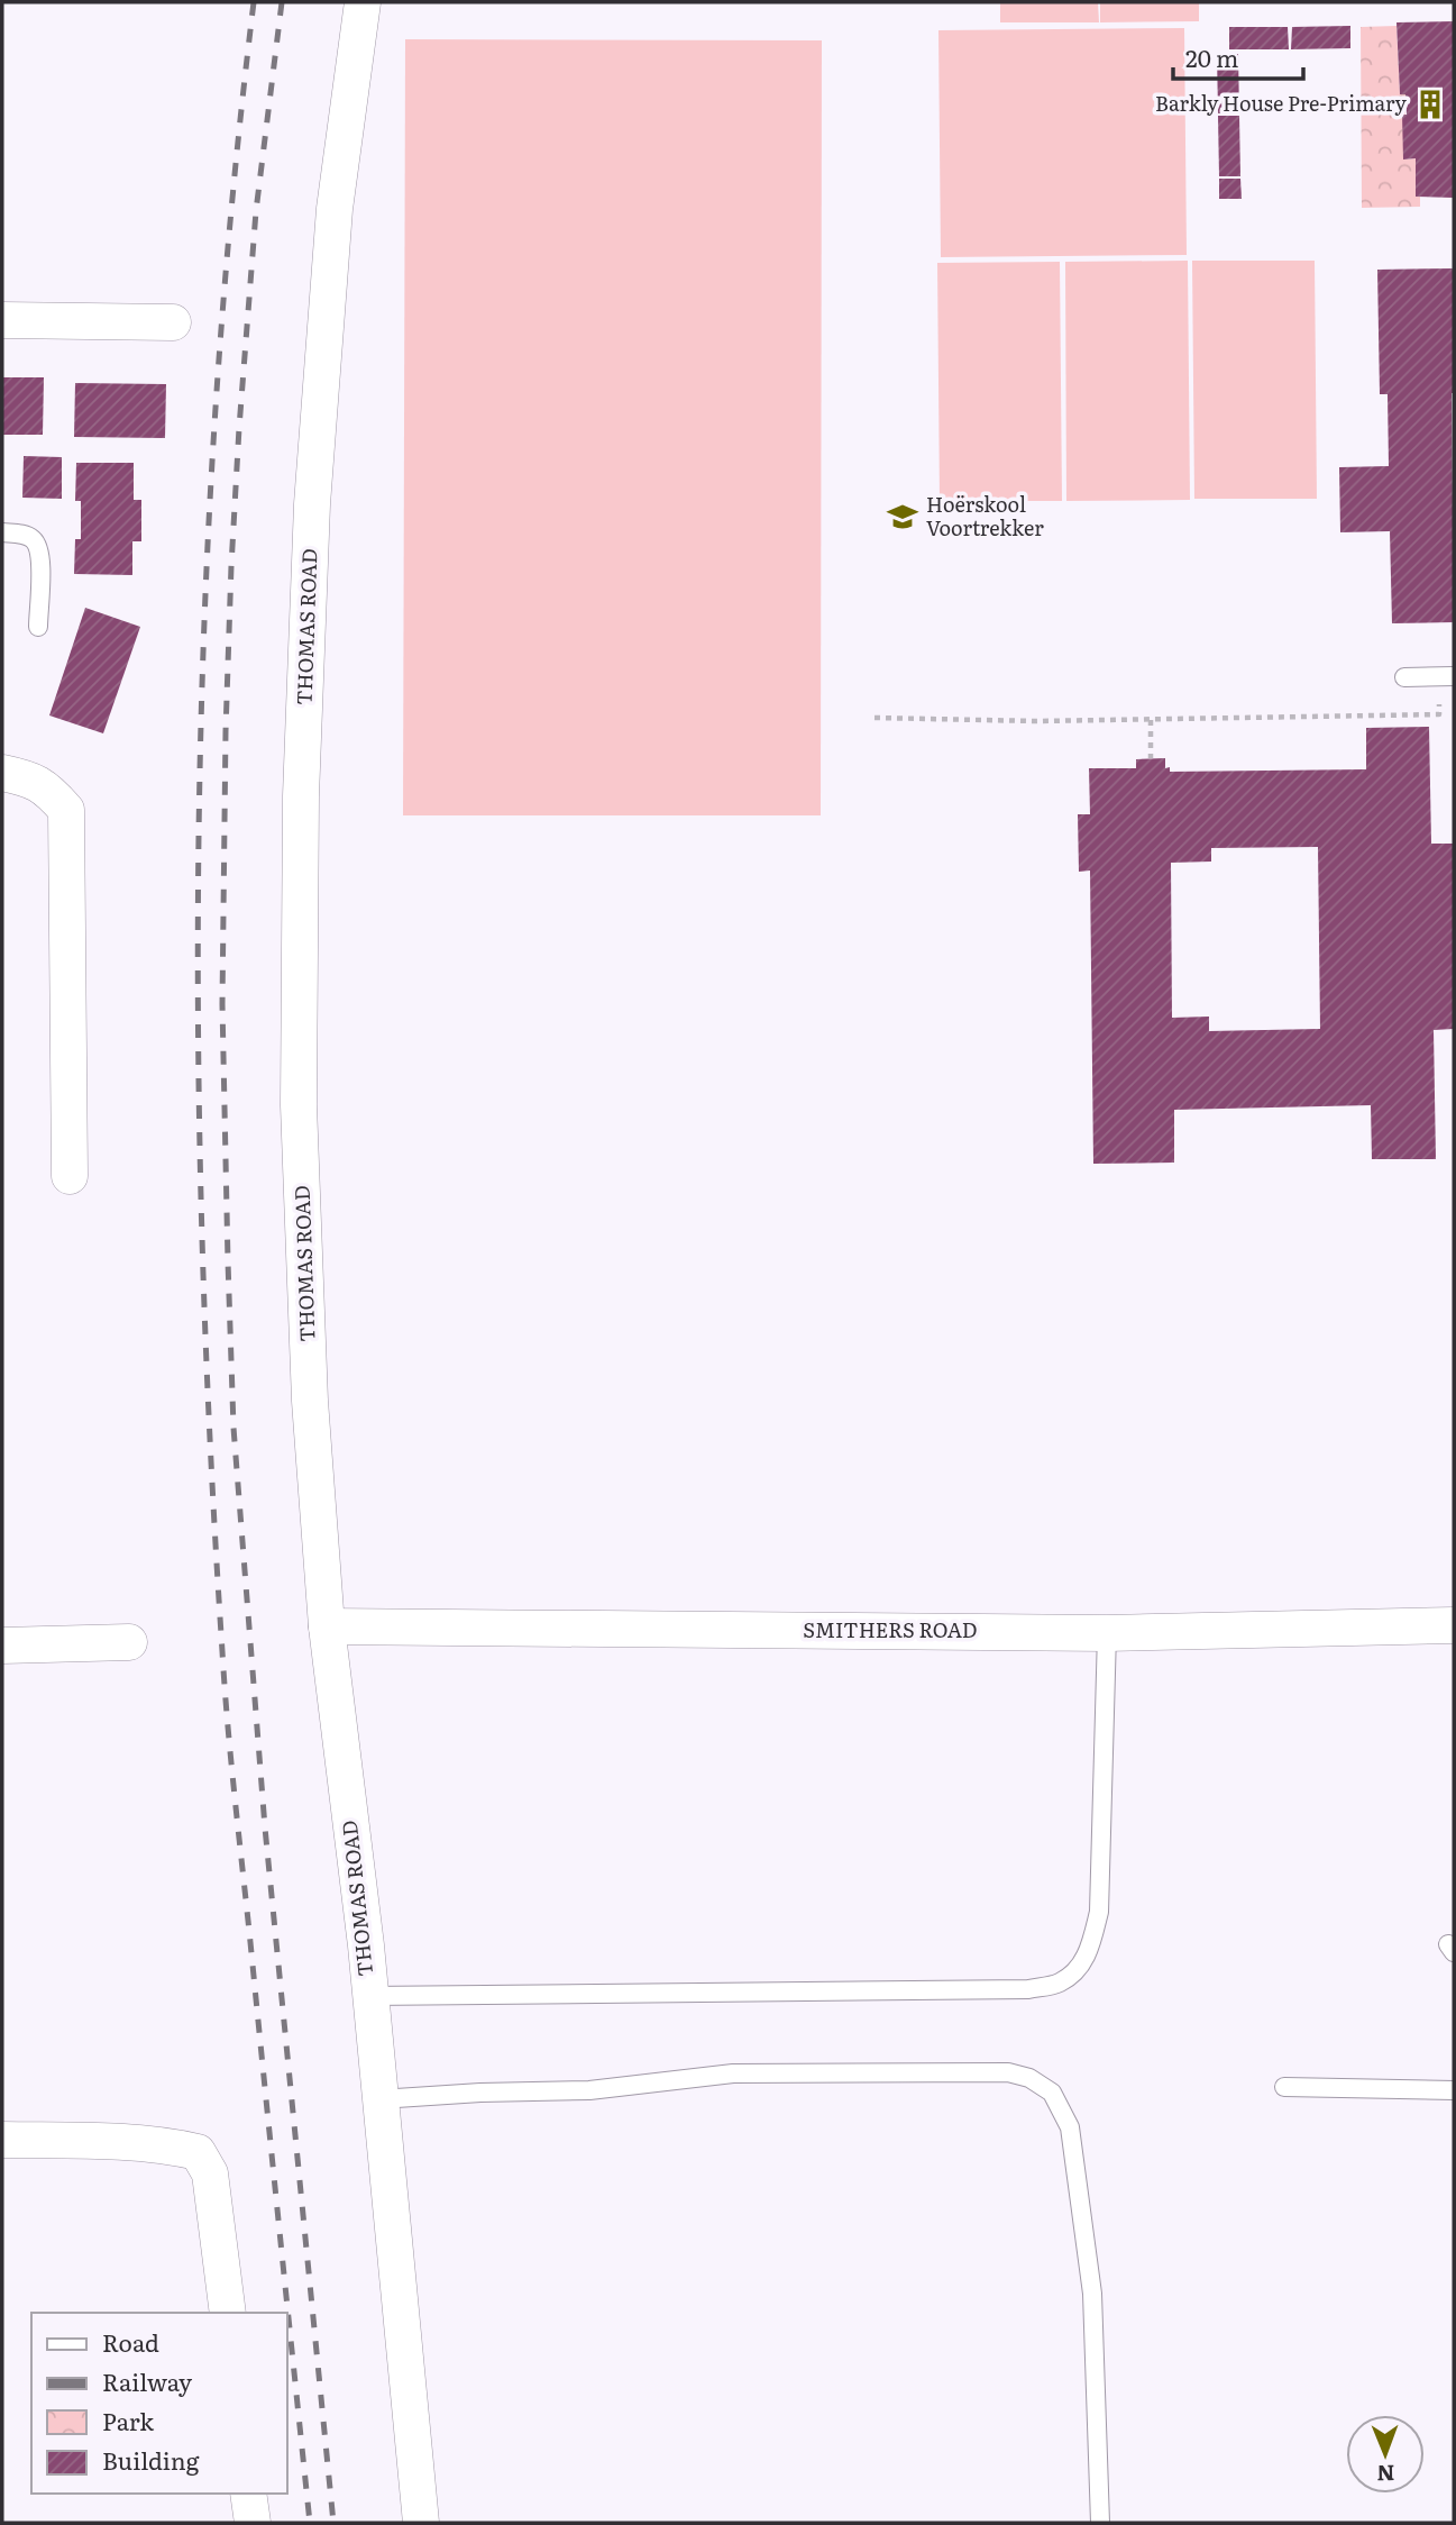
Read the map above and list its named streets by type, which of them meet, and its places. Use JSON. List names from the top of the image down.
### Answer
{
  "streets": {
    "street": ["THOMAS ROAD", "SMITHERS ROAD"]
  },
  "crossings": [
    ["THOMAS ROAD", "SMITHERS ROAD"]
  ],
  "places": {
    "building": ["Barkly House Pre-Primary"],
    "school or university": ["Hoërskool Voortrekker"]
  },
  "legend": [
    "Road",
    "Railway",
    "Park",
    "Building"
  ],
  "scale_bar": "20 m",
  "north": "bottom"
}
